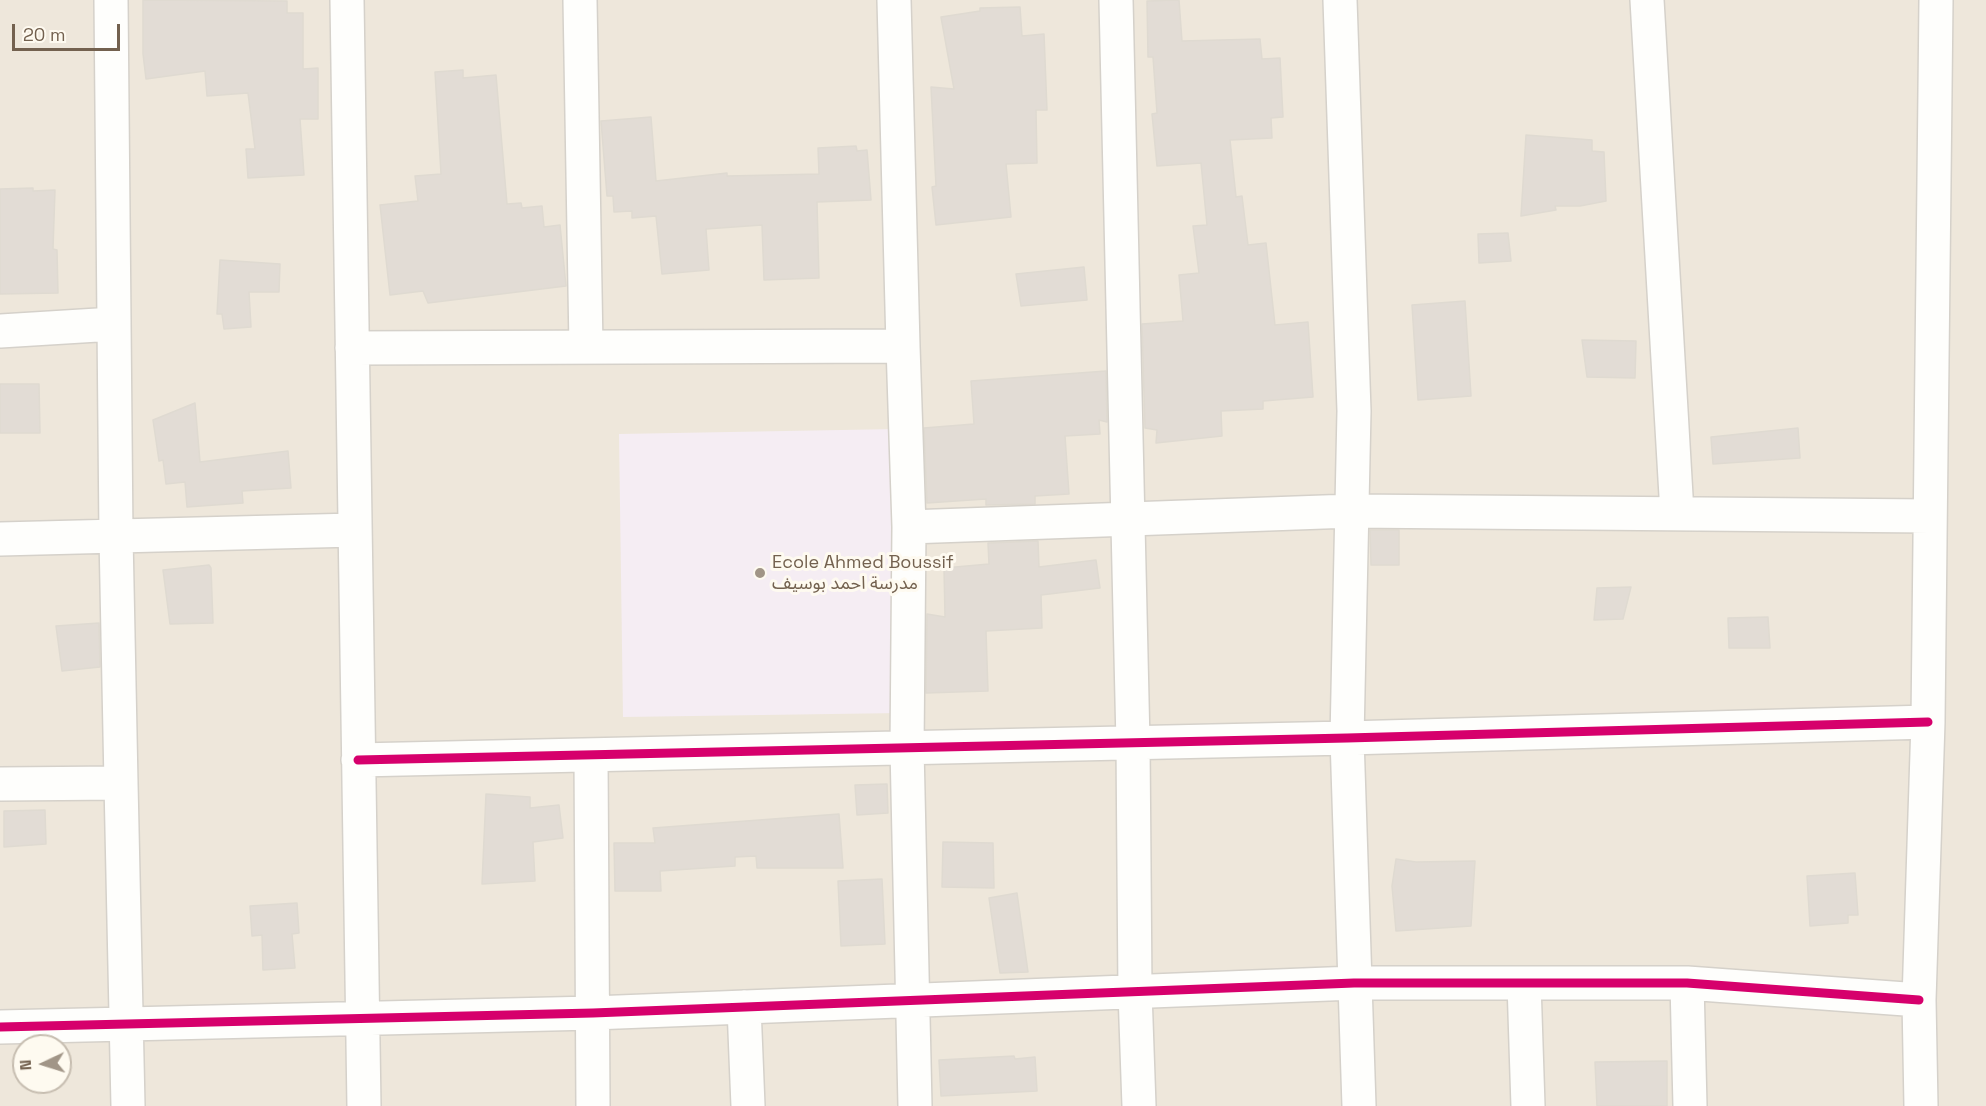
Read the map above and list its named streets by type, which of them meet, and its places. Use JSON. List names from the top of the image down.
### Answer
{
  "places": ["Ecole Ahmed Boussif مدرسة احمد بوسيف"],
  "scale_bar": "20 m",
  "north": "left"
}
